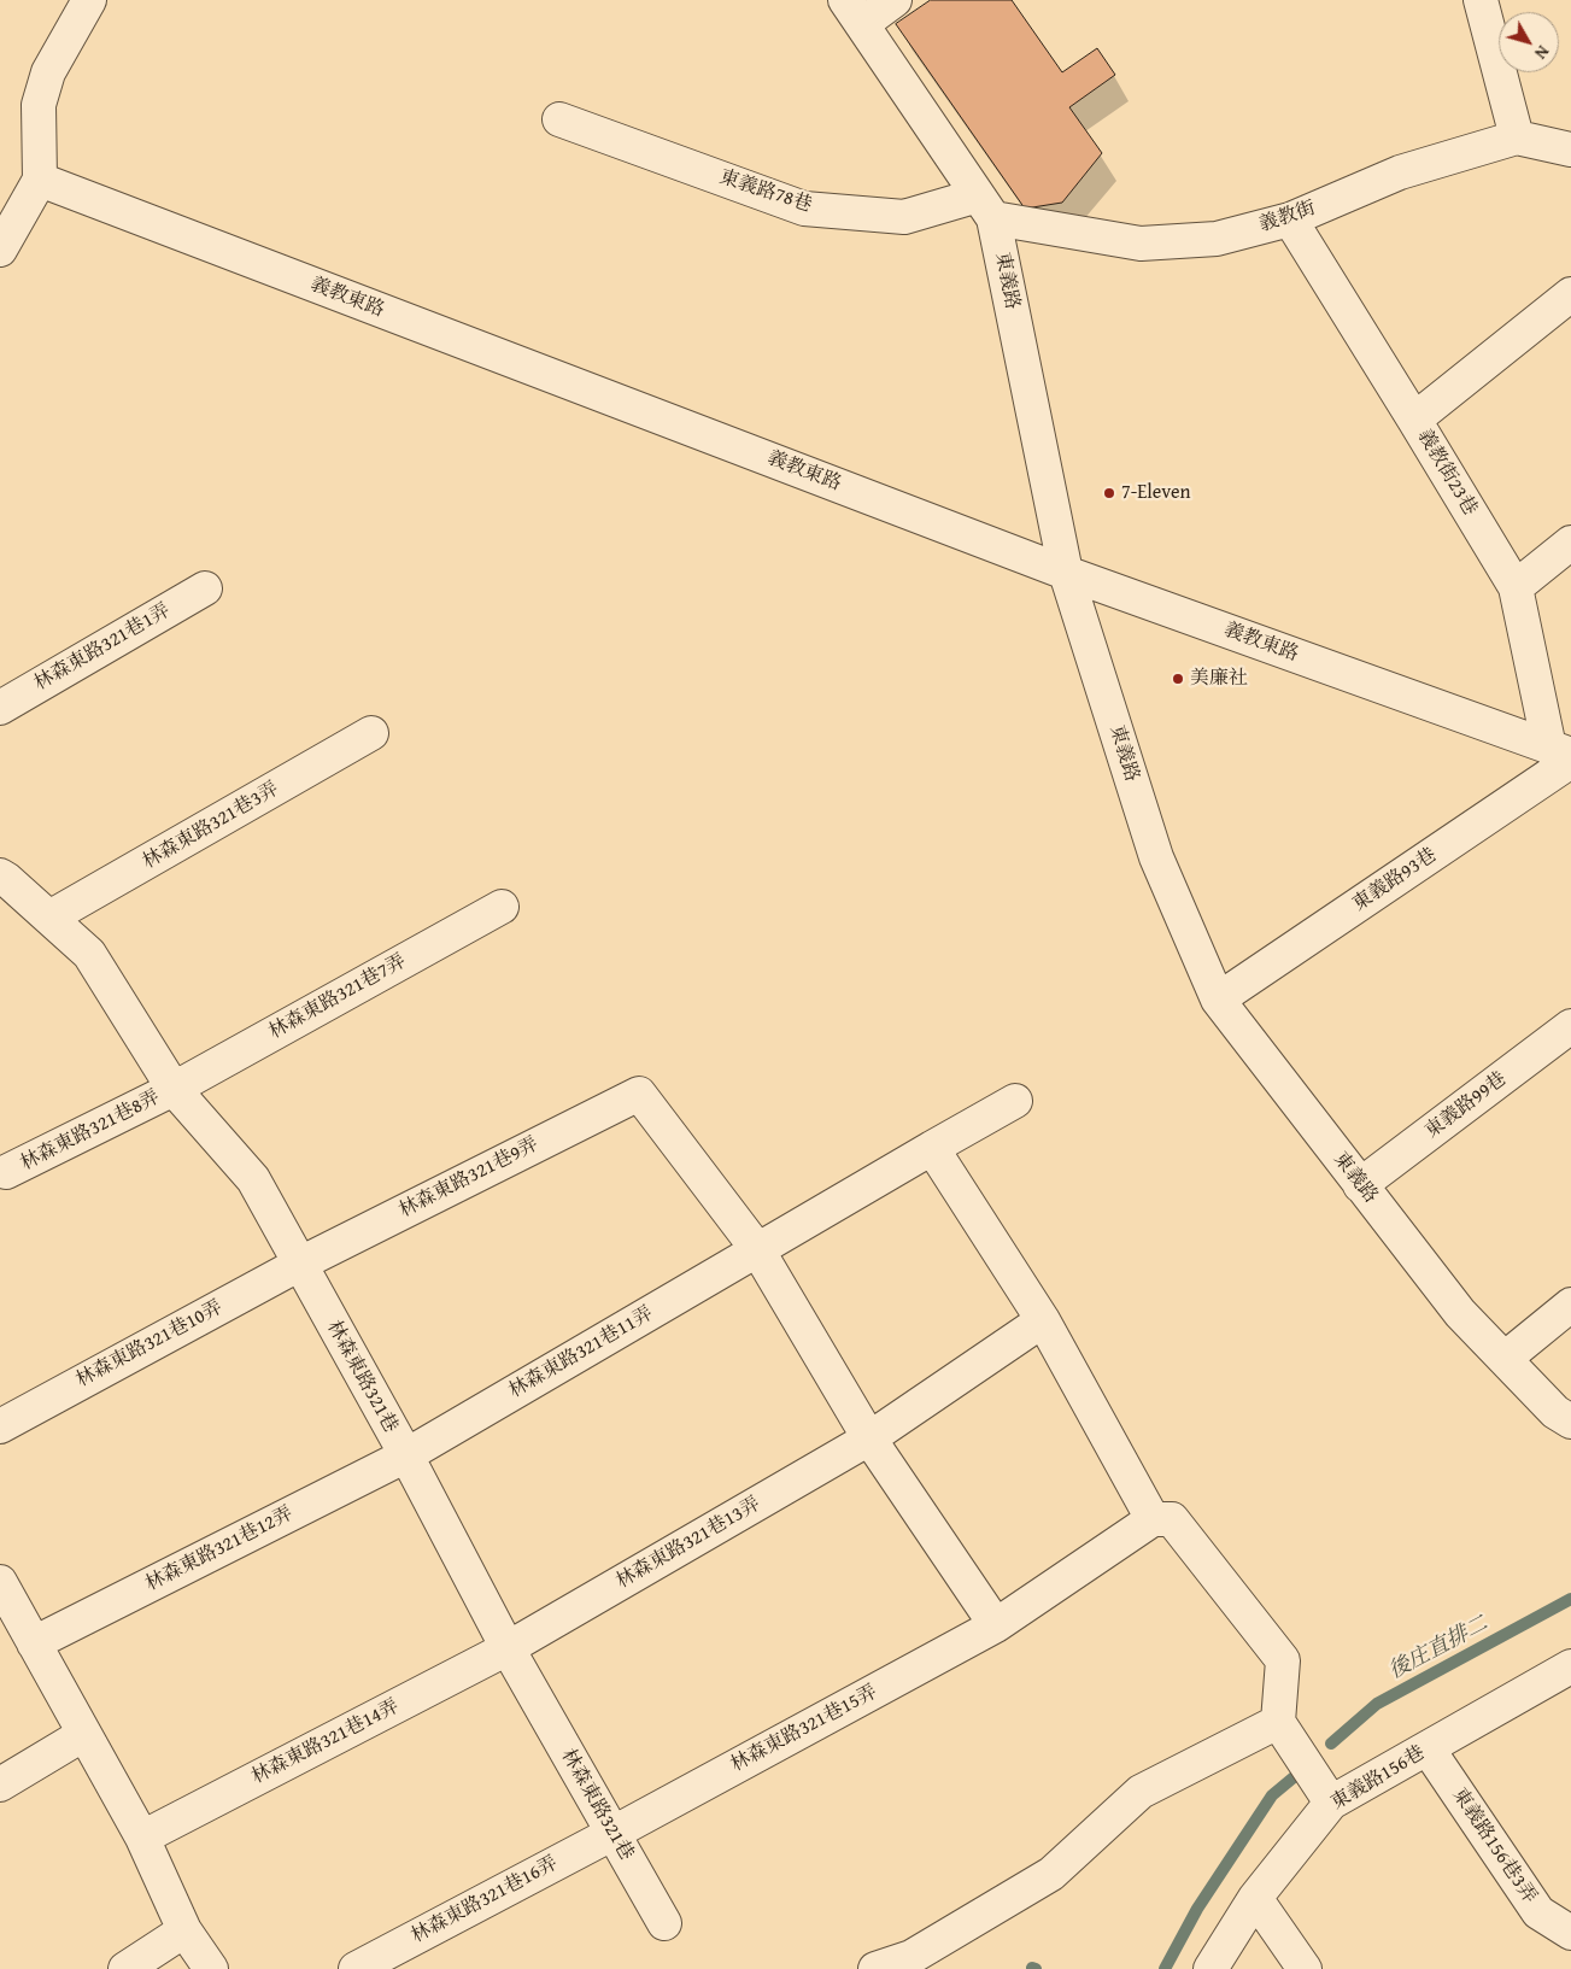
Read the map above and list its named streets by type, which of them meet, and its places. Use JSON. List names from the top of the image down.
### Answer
{
  "streets": {
    "street": [
      "東義路78巷",
      "義教街",
      "東義路",
      "義教東路",
      "義教街23巷",
      "林森東路321巷1弄",
      "林森東路321巷3弄",
      "東義路93巷",
      "林森東路321巷7弄",
      "東義路99巷",
      "林森東路321巷8弄",
      "林森東路321巷9弄",
      "林森東路321巷10弄",
      "林森東路321巷11弄",
      "林森東路321巷",
      "林森東路321巷13弄",
      "林森東路321巷12弄",
      "林森東路321巷15弄",
      "林森東路321巷14弄",
      "東義路156巷",
      "東義路156巷3弄",
      "林森東路321巷16弄"
    ]
  },
  "crossings": [
    ["東義路78巷", "義教街"],
    ["東義路78巷", "東義路"],
    ["義教街", "東義路"],
    ["義教街", "義教街23巷"],
    ["東義路", "義教東路"],
    ["東義路", "東義路93巷"],
    ["東義路", "東義路99巷"],
    ["義教東路", "義教街23巷"],
    ["義教東路", "東義路93巷"],
    ["義教街23巷", "東義路93巷"],
    ["林森東路321巷3弄", "林森東路321巷"],
    ["林森東路321巷7弄", "林森東路321巷8弄"],
    ["林森東路321巷7弄", "林森東路321巷"],
    ["林森東路321巷8弄", "林森東路321巷"],
    ["林森東路321巷9弄", "林森東路321巷10弄"],
    ["林森東路321巷9弄", "林森東路321巷11弄"],
    ["林森東路321巷9弄", "林森東路321巷"],
    ["林森東路321巷10弄", "林森東路321巷"],
    ["林森東路321巷11弄", "林森東路321巷"],
    ["林森東路321巷11弄", "林森東路321巷12弄"],
    ["林森東路321巷", "林森東路321巷13弄"],
    ["林森東路321巷", "林森東路321巷12弄"],
    ["林森東路321巷", "林森東路321巷15弄"],
    ["林森東路321巷", "林森東路321巷14弄"],
    ["林森東路321巷", "林森東路321巷16弄"],
    ["林森東路321巷13弄", "林森東路321巷14弄"],
    ["林森東路321巷15弄", "林森東路321巷16弄"],
    ["東義路156巷", "東義路156巷3弄"]
  ],
  "water": ["後庄直排二"],
  "places": ["7-Eleven", "美廉社"],
  "north": "bottom right"
}
